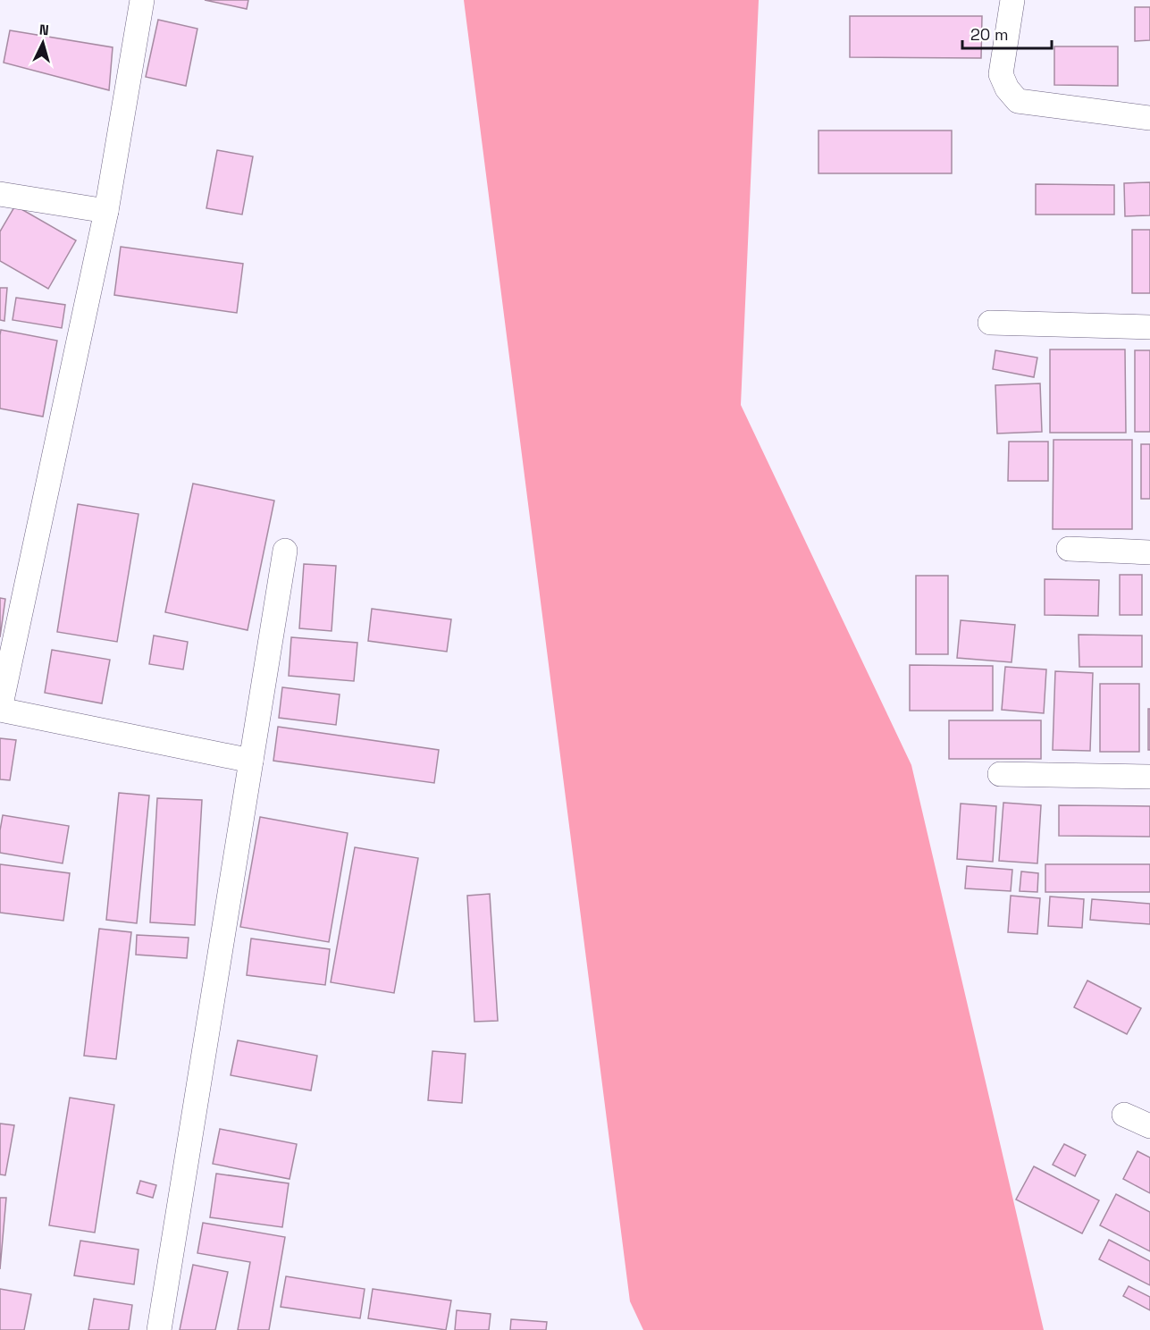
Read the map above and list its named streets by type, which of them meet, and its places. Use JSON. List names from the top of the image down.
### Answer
{
  "scale_bar": "20 m",
  "north": "top"
}
